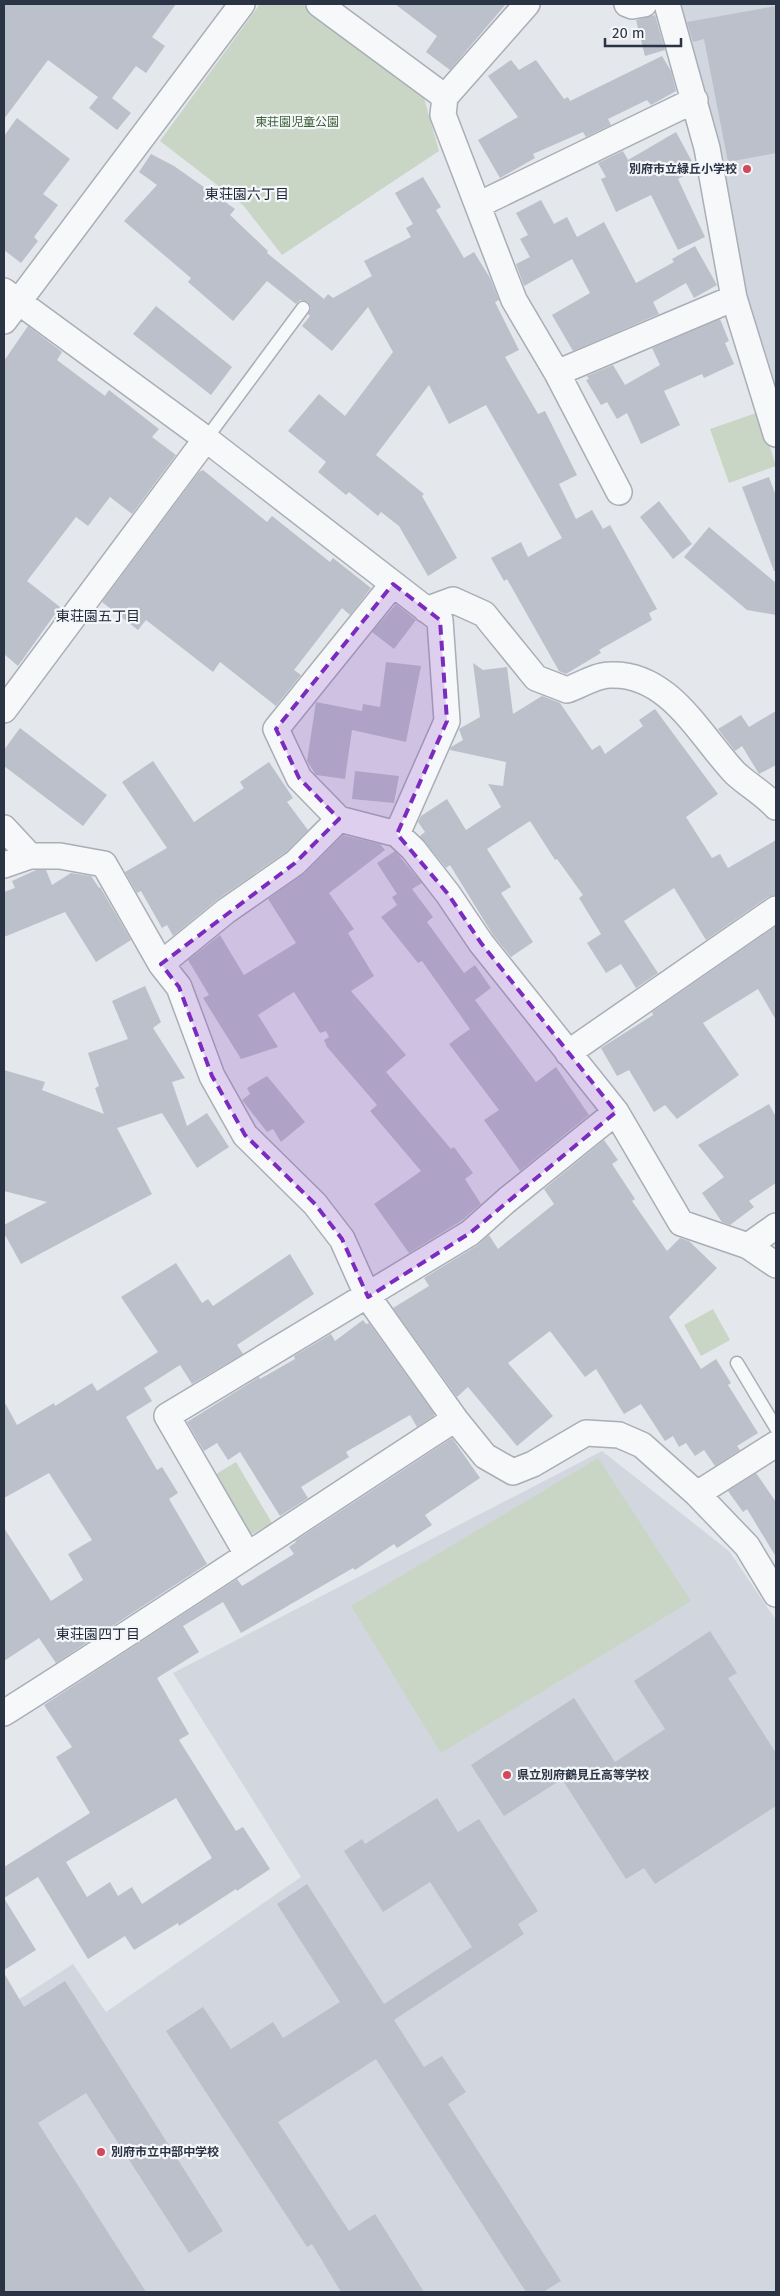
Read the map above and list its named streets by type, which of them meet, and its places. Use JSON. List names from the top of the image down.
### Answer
{
  "districts": ["東荘園六丁目", "東荘園五丁目", "東荘園四丁目"],
  "parks": ["東荘園児童公園"],
  "places": ["別府市立緑丘小学校", "県立別府鶴見丘高等学校", "別府市立中部中学校"],
  "scale_bar": "20 m"
}
